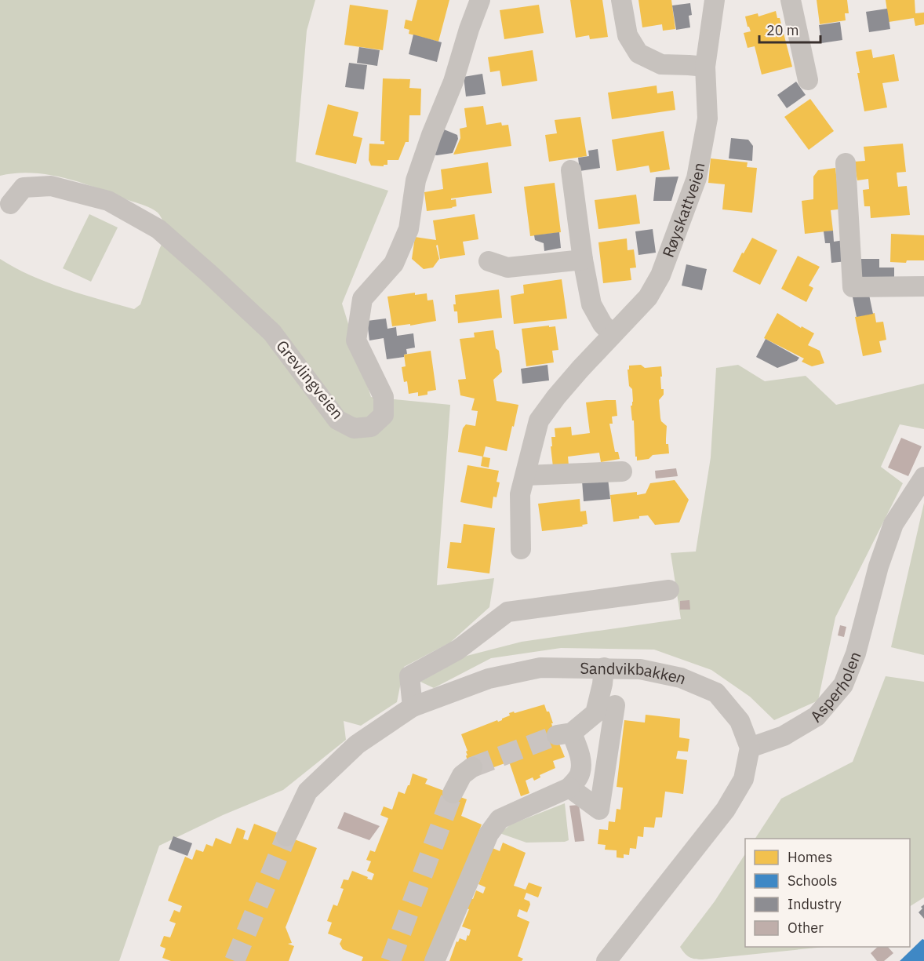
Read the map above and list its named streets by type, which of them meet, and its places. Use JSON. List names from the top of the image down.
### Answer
{
  "streets": {
    "street": [
      "Røyskattveien",
      "Grevlingveien",
      "Sandvikbakken",
      "Asperholen"
    ]
  },
  "crossings": [
    ["Sandvikbakken", "Asperholen"]
  ],
  "legend": [
    "Homes",
    "Schools",
    "Industry",
    "Other"
  ],
  "scale_bar": "20 m"
}
